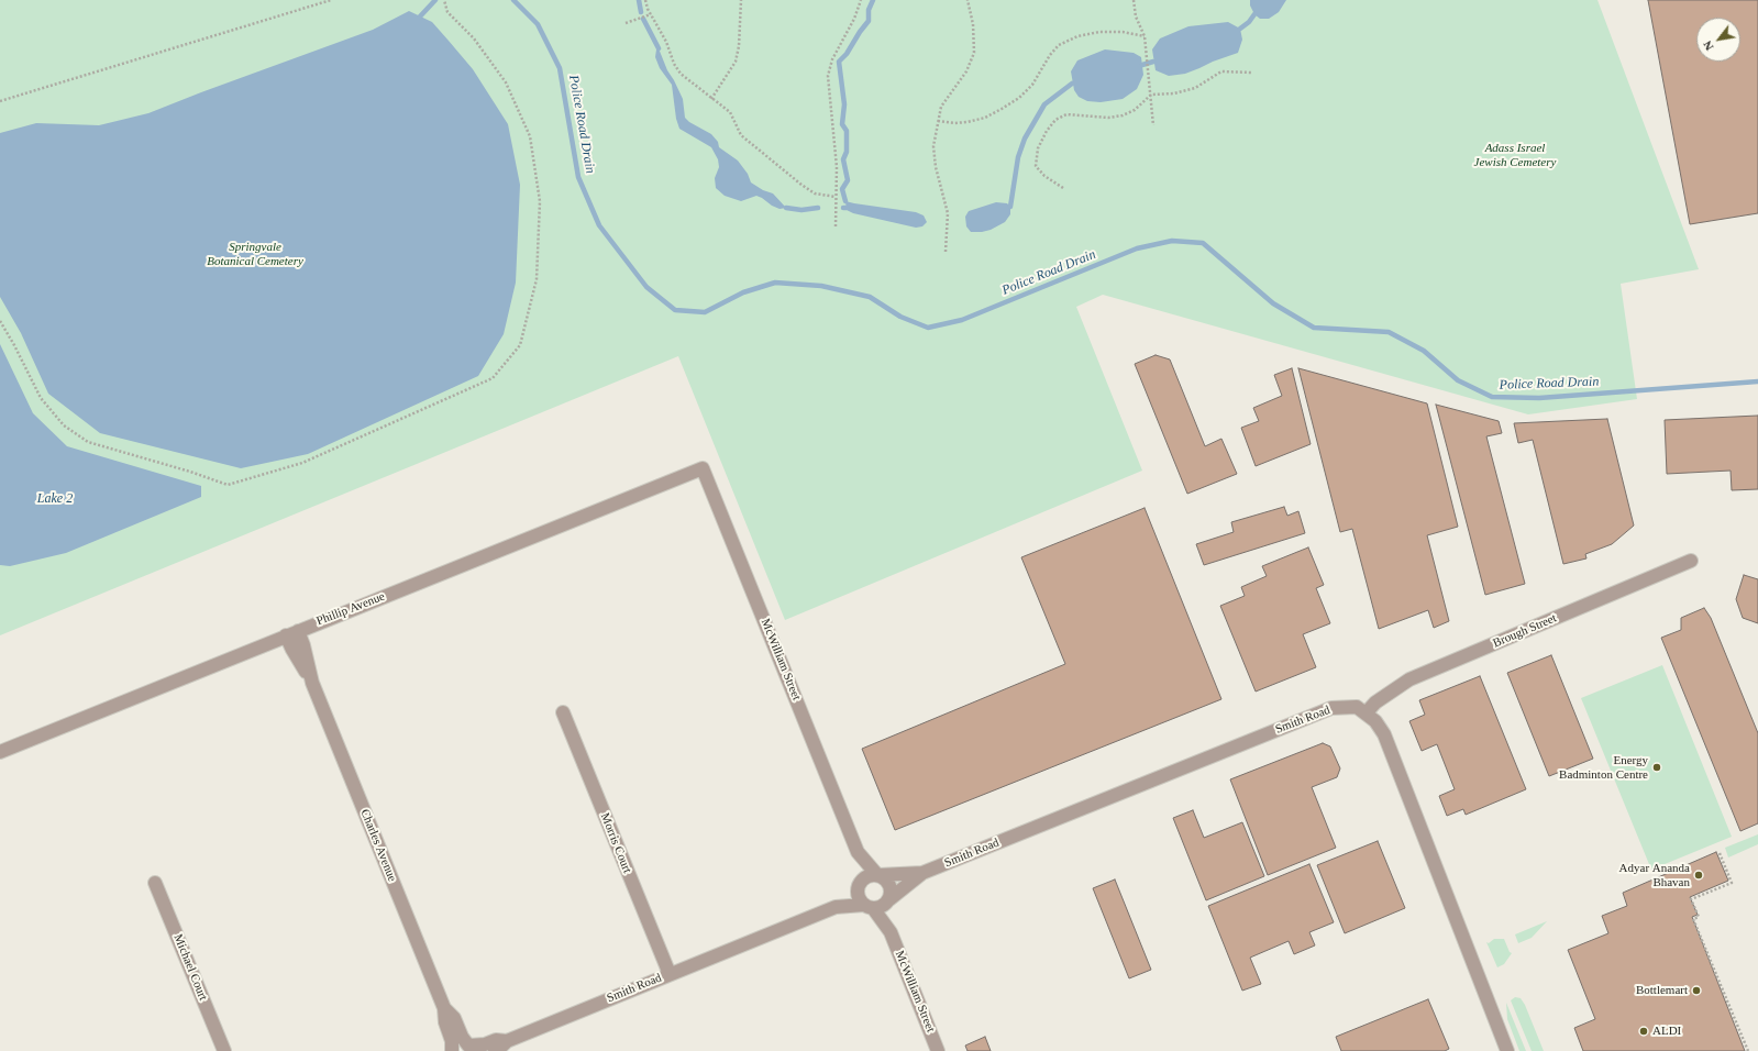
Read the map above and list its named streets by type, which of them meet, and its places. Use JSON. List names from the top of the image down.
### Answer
{
  "streets": {
    "street": [
      "Phillip Avenue",
      "Brough Street",
      "McWilliam Street",
      "Smith Road",
      "Morris Court",
      "Charles Avenue",
      "Michael Court"
    ]
  },
  "crossings": [
    ["Phillip Avenue", "McWilliam Street"],
    ["Phillip Avenue", "Charles Avenue"],
    ["Brough Street", "Smith Road"],
    ["McWilliam Street", "Smith Road"],
    ["Smith Road", "Morris Court"],
    ["Smith Road", "Charles Avenue"]
  ],
  "water": ["Police Road Drain", "Lake 2"],
  "parks": ["Adass Israel Jewish Cemetery", "Springvale Botanical Cemetery"],
  "places": [
    "Energy Badminton Centre",
    "Adyar Ananda Bhavan",
    "Bottlemart",
    "ALDI"
  ],
  "north": "bottom left"
}
